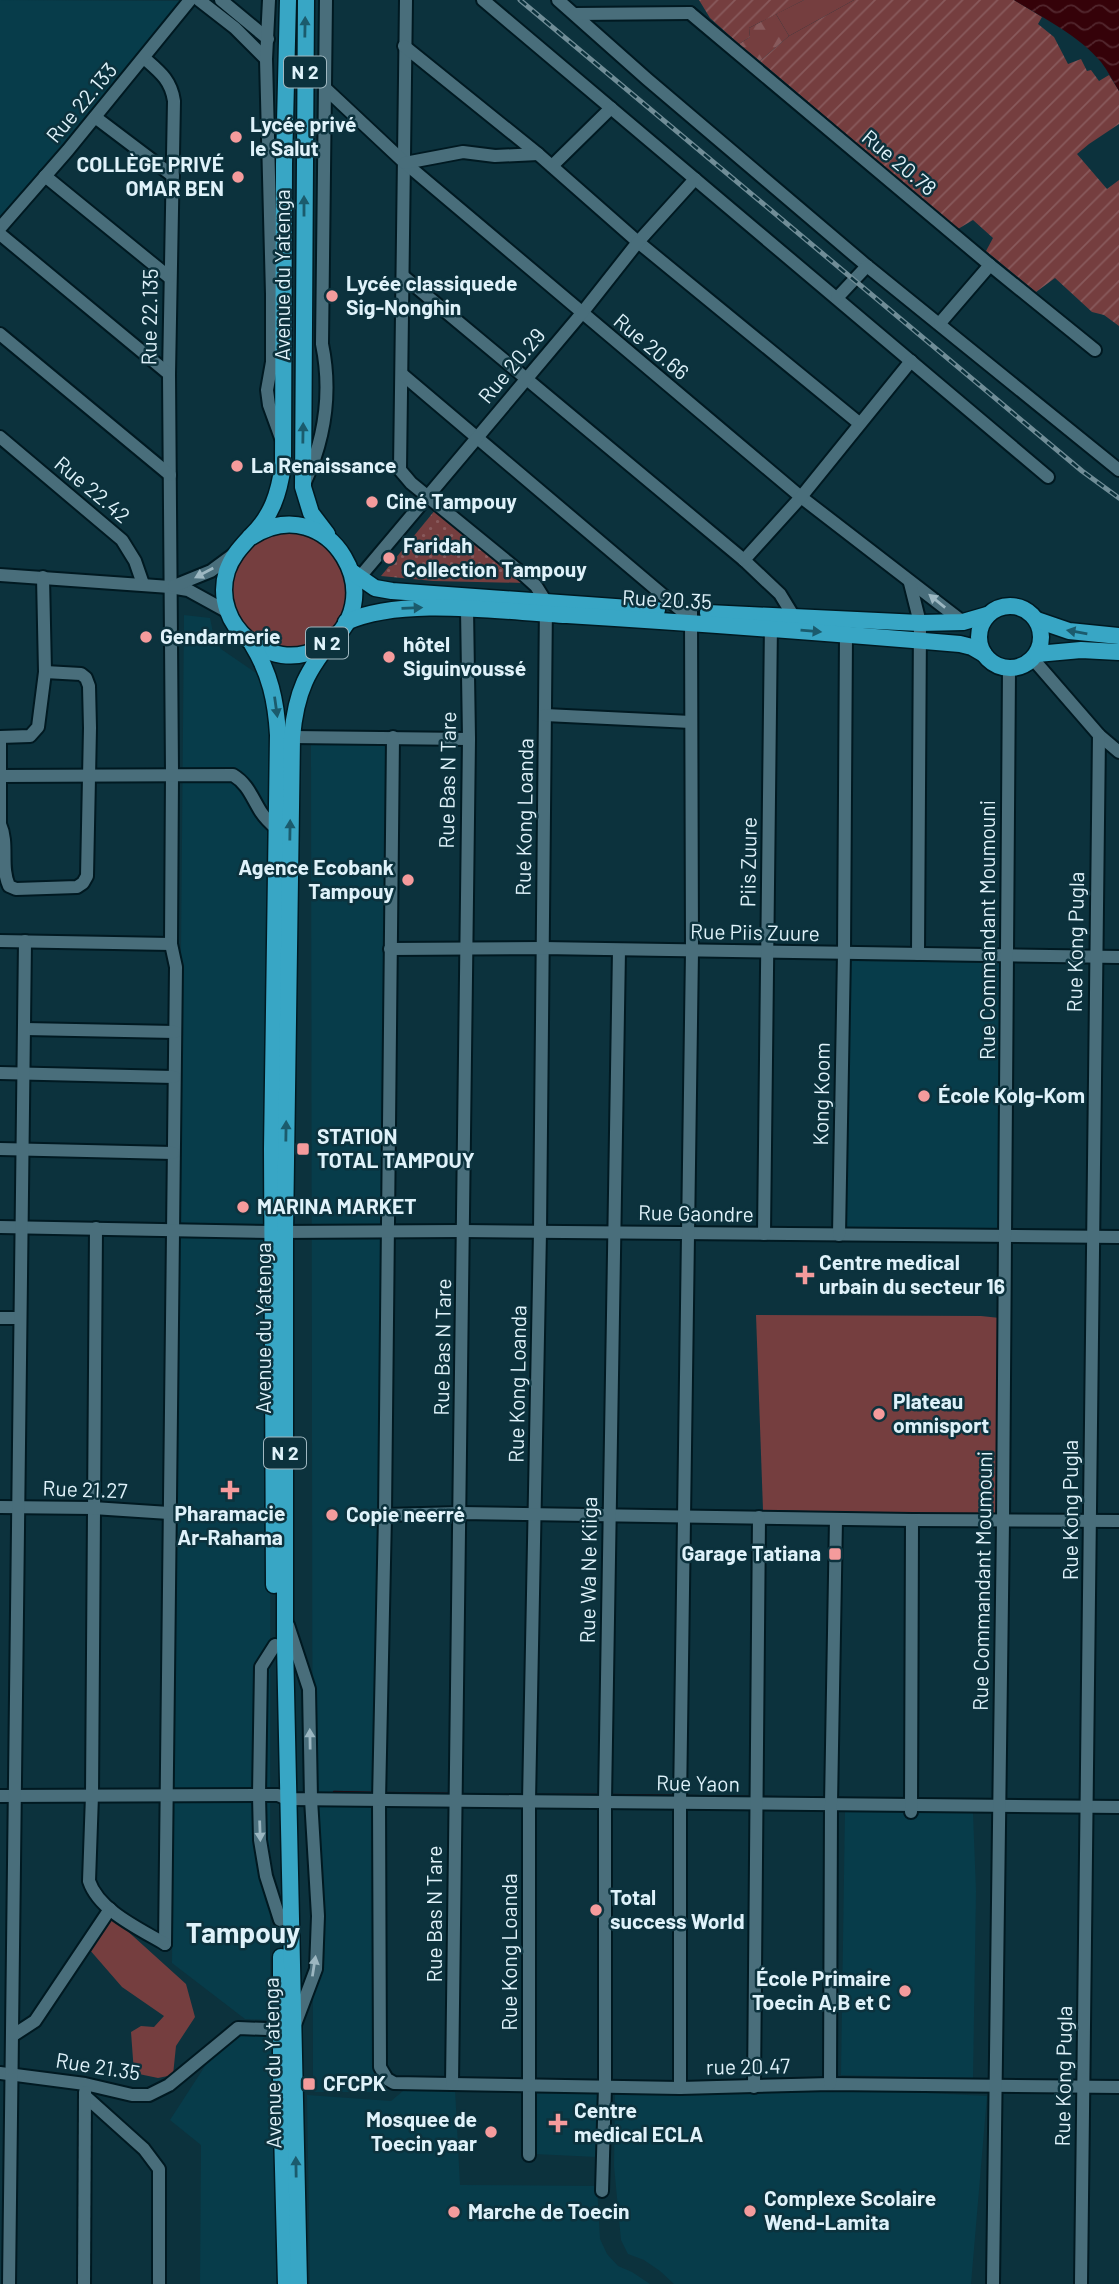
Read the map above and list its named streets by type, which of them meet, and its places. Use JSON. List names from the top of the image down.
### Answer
{
  "streets": {
    "main road": ["N 2", "Avenue du Yatenga", "Rue 20.35"],
    "street": [
      "Rue 22.133",
      "Rue 20.78",
      "Rue 22.135",
      "Rue 20.66",
      "Rue 20.29",
      "Rue 22.42",
      "Rue Bas N Tare",
      "Rue Kong Loanda",
      "Piis Zuure",
      "Rue Commandant Moumouni",
      "Rue Piis Zuure",
      "Rue Kong Pugla",
      "Kong Koom",
      "Rue Gaondre",
      "Rue 21.27",
      "Rue Wa Ne Kiiga",
      "Rue Yaon",
      "Rue 21.35",
      "rue 20.47"
    ]
  },
  "crossings": [
    ["N 2", "Avenue du Yatenga"],
    ["N 2", "Rue 20.29"],
    ["N 2", "Rue 20.35"],
    ["Rue 22.133", "Rue 22.135"],
    ["Avenue du Yatenga", "Rue 20.29"],
    ["Avenue du Yatenga", "Rue 20.35"],
    ["Avenue du Yatenga", "Rue Gaondre"],
    ["Avenue du Yatenga", "Rue Yaon"],
    ["Avenue du Yatenga", "Rue 21.35"],
    ["Rue 22.135", "Rue Gaondre"],
    ["Rue 22.135", "Rue 21.27"],
    ["Rue 22.135", "Rue Yaon"],
    ["Rue 20.66", "Rue 20.29"],
    ["Rue 20.66", "Rue 20.35"],
    ["Rue 20.29", "Rue 20.35"],
    ["Rue 20.35", "Rue Bas N Tare"],
    ["Rue 20.35", "Rue Kong Loanda"],
    ["Rue 20.35", "Piis Zuure"],
    ["Rue 20.35", "Rue Commandant Moumouni"],
    ["Rue 20.35", "Kong Koom"],
    ["Rue Bas N Tare", "Rue Piis Zuure"],
    ["Rue Bas N Tare", "Rue Gaondre"],
    ["Rue Bas N Tare", "Rue Yaon"],
    ["Rue Bas N Tare", "rue 20.47"],
    ["Rue Kong Loanda", "Rue Piis Zuure"],
    ["Rue Kong Loanda", "Rue Gaondre"],
    ["Rue Kong Loanda", "Rue Yaon"],
    ["Rue Kong Loanda", "rue 20.47"],
    ["Piis Zuure", "Rue Piis Zuure"],
    ["Piis Zuure", "Rue Gaondre"],
    ["Rue Commandant Moumouni", "Rue Piis Zuure"],
    ["Rue Commandant Moumouni", "Rue Gaondre"],
    ["Rue Commandant Moumouni", "Rue Yaon"],
    ["Rue Commandant Moumouni", "rue 20.47"],
    ["Rue Piis Zuure", "Rue Kong Pugla"],
    ["Rue Piis Zuure", "Kong Koom"],
    ["Rue Piis Zuure", "Rue Wa Ne Kiiga"],
    ["Rue Kong Pugla", "Rue Gaondre"],
    ["Rue Kong Pugla", "Rue Yaon"],
    ["Rue Kong Pugla", "rue 20.47"],
    ["Kong Koom", "Rue Gaondre"],
    ["Rue Gaondre", "Rue Wa Ne Kiiga"],
    ["Rue Wa Ne Kiiga", "Rue Yaon"],
    ["Rue Wa Ne Kiiga", "rue 20.47"],
    ["Rue Yaon", "rue 20.47"]
  ],
  "districts": ["Tampouy"],
  "places": {
    "other": [
      "Lycée privé le Salut",
      "COLLÈGE PRIVÉ OMAR BEN",
      "Lycée classiquede Sig-Nonghin",
      "La Renaissance",
      "Ciné Tampouy",
      "Faridah Collection Tampouy",
      "Gendarmerie",
      "hôtel Siguinvoussé",
      "Agence Ecobank Tampouy",
      "École Kolg-Kom",
      "MARINA MARKET",
      "Plateau omnisport",
      "Copie neerrė",
      "Total success World",
      "École Primaire Toecin A,B et C",
      "Mosquee de Toecin yaar",
      "Complexe Scolaire Wend-Lamita",
      "Marche de Toecin"
    ],
    "transit": ["STATION TOTAL TAMPOUY", "Garage Tatiana", "CFCPK"],
    "health": ["Centre medical urbain du secteur 16", "Pharamacie Ar-Rahama", "Centre medical ECLA"]
  }
}
